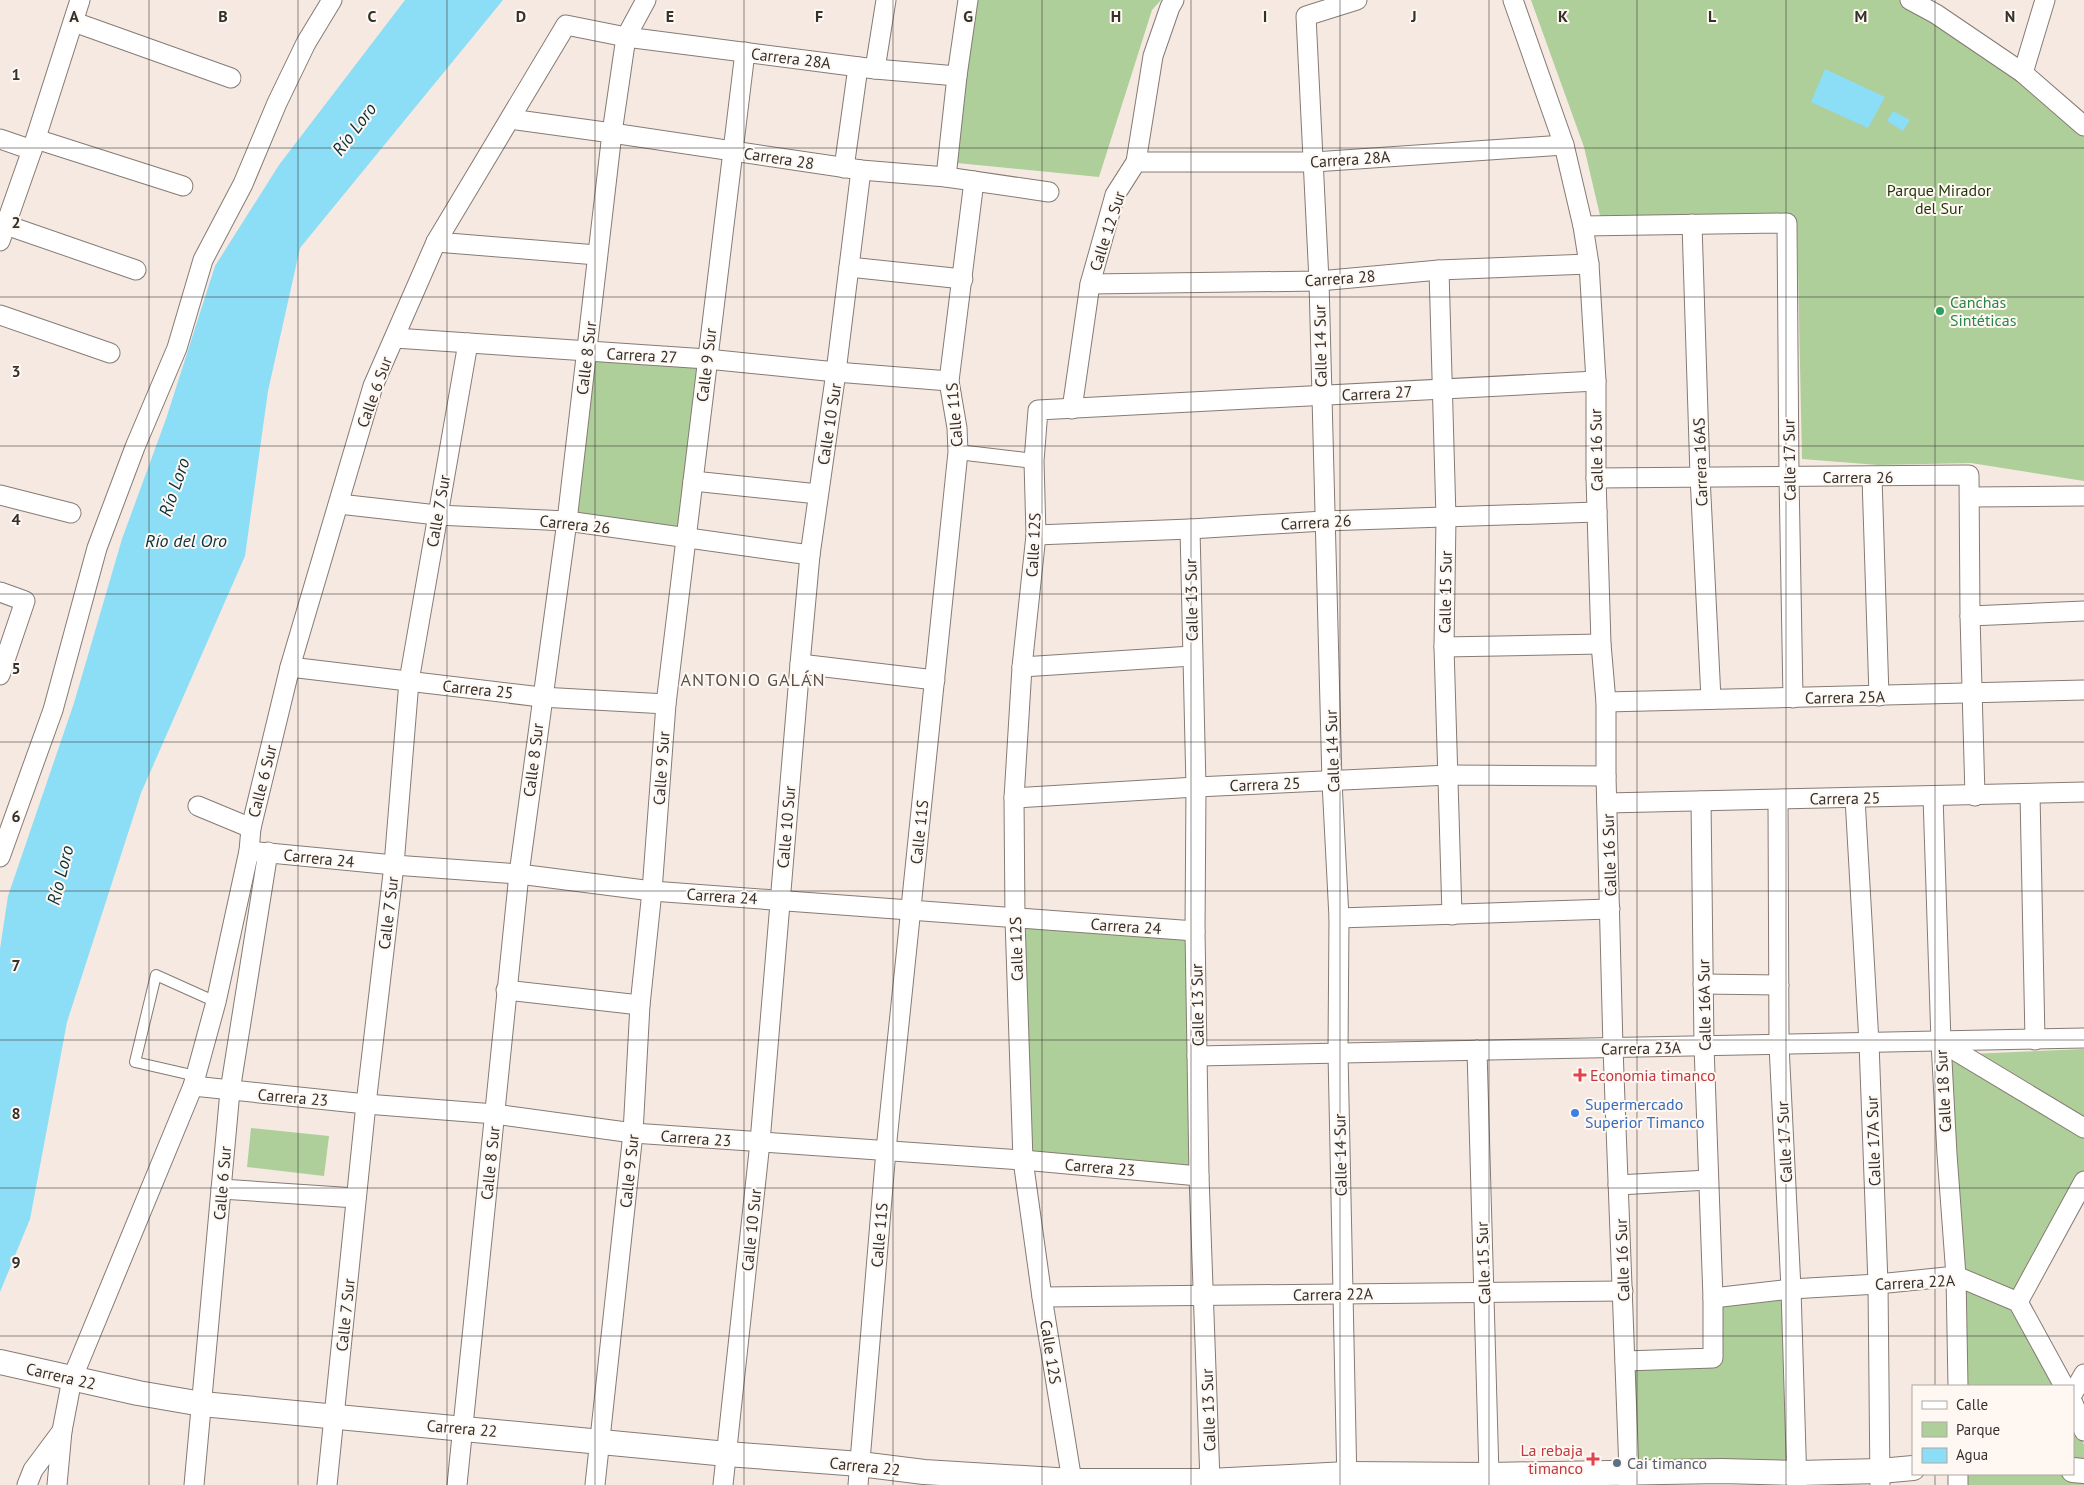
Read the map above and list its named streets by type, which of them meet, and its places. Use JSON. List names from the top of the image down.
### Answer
{
  "streets": {
    "street": [
      "Carrera 28A",
      "Carrera 28",
      "Calle 12 Sur",
      "Calle 14 Sur",
      "Carrera 27",
      "Calle 8 Sur",
      "Calle 9 Sur",
      "Calle 6 Sur",
      "Calle 11S",
      "Calle 10 Sur",
      "Calle 16 Sur",
      "Calle 17 Sur",
      "Carrera 16AS",
      "Carrera 26",
      "Calle 7 Sur",
      "Calle 12S",
      "Calle 15 Sur",
      "Calle 13 Sur",
      "Carrera 25",
      "Carrera 25A",
      "Carrera 24",
      "Calle 16A Sur",
      "Carrera 23A",
      "Calle 18 Sur",
      "Carrera 23",
      "Calle 17A Sur",
      "Carrera 22A",
      "Carrera 22"
    ]
  },
  "crossings": [
    ["Carrera 28A", "Calle 12 Sur"],
    ["Carrera 28A", "Calle 14 Sur"],
    ["Carrera 28A", "Calle 8 Sur"],
    ["Carrera 28A", "Calle 9 Sur"],
    ["Carrera 28A", "Calle 6 Sur"],
    ["Carrera 28A", "Calle 10 Sur"],
    ["Carrera 28A", "Calle 16 Sur"],
    ["Carrera 28", "Calle 12 Sur"],
    ["Carrera 28", "Calle 14 Sur"],
    ["Carrera 28", "Calle 8 Sur"],
    ["Carrera 28", "Calle 9 Sur"],
    ["Carrera 28", "Calle 6 Sur"],
    ["Carrera 28", "Calle 11S"],
    ["Carrera 28", "Calle 10 Sur"],
    ["Carrera 28", "Calle 16 Sur"],
    ["Carrera 28", "Calle 15 Sur"],
    ["Calle 12 Sur", "Carrera 27"],
    ["Calle 14 Sur", "Carrera 27"],
    ["Calle 14 Sur", "Carrera 26"],
    ["Calle 14 Sur", "Carrera 25"],
    ["Calle 14 Sur", "Carrera 23A"],
    ["Calle 14 Sur", "Carrera 22A"],
    ["Calle 14 Sur", "Carrera 22"],
    ["Carrera 27", "Calle 8 Sur"],
    ["Carrera 27", "Calle 9 Sur"],
    ["Carrera 27", "Calle 6 Sur"],
    ["Carrera 27", "Calle 11S"],
    ["Carrera 27", "Calle 10 Sur"],
    ["Carrera 27", "Calle 16 Sur"],
    ["Carrera 27", "Calle 7 Sur"],
    ["Carrera 27", "Calle 12S"],
    ["Carrera 27", "Calle 15 Sur"],
    ["Calle 8 Sur", "Calle 6 Sur"],
    ["Calle 8 Sur", "Carrera 26"],
    ["Calle 8 Sur", "Carrera 25"],
    ["Calle 8 Sur", "Carrera 24"],
    ["Calle 8 Sur", "Carrera 23"],
    ["Calle 8 Sur", "Carrera 22"],
    ["Calle 9 Sur", "Carrera 26"],
    ["Calle 9 Sur", "Carrera 25"],
    ["Calle 9 Sur", "Carrera 24"],
    ["Calle 9 Sur", "Carrera 23"],
    ["Calle 9 Sur", "Carrera 22"],
    ["Calle 6 Sur", "Carrera 26"],
    ["Calle 6 Sur", "Carrera 25"],
    ["Calle 6 Sur", "Carrera 24"],
    ["Calle 6 Sur", "Carrera 23"],
    ["Calle 6 Sur", "Carrera 22"],
    ["Calle 11S", "Carrera 24"],
    ["Calle 11S", "Carrera 23"],
    ["Calle 11S", "Carrera 22"],
    ["Calle 10 Sur", "Carrera 26"],
    ["Calle 10 Sur", "Carrera 24"],
    ["Calle 10 Sur", "Carrera 23"],
    ["Calle 10 Sur", "Carrera 22"],
    ["Calle 16 Sur", "Carrera 26"],
    ["Calle 16 Sur", "Carrera 25"],
    ["Calle 16 Sur", "Carrera 25A"],
    ["Calle 16 Sur", "Calle 16A Sur"],
    ["Calle 16 Sur", "Carrera 23A"],
    ["Calle 16 Sur", "Carrera 22A"],
    ["Calle 16 Sur", "Carrera 22"],
    ["Calle 17 Sur", "Carrera 16AS"],
    ["Calle 17 Sur", "Carrera 26"],
    ["Calle 17 Sur", "Carrera 25"],
    ["Calle 17 Sur", "Carrera 25A"],
    ["Calle 17 Sur", "Carrera 23A"],
    ["Calle 17 Sur", "Carrera 22A"],
    ["Calle 17 Sur", "Carrera 22"],
    ["Carrera 16AS", "Carrera 26"],
    ["Carrera 16AS", "Carrera 25A"],
    ["Carrera 26", "Calle 7 Sur"],
    ["Carrera 26", "Calle 12S"],
    ["Carrera 26", "Calle 15 Sur"],
    ["Carrera 26", "Calle 13 Sur"],
    ["Calle 7 Sur", "Carrera 25"],
    ["Calle 7 Sur", "Carrera 24"],
    ["Calle 7 Sur", "Carrera 23"],
    ["Calle 7 Sur", "Carrera 22"],
    ["Calle 12S", "Carrera 25"],
    ["Calle 12S", "Carrera 24"],
    ["Calle 12S", "Carrera 23"],
    ["Calle 12S", "Carrera 22A"],
    ["Calle 12S", "Carrera 22"],
    ["Calle 15 Sur", "Carrera 25"],
    ["Calle 15 Sur", "Carrera 23A"],
    ["Calle 15 Sur", "Carrera 22A"],
    ["Calle 15 Sur", "Carrera 22"],
    ["Calle 13 Sur", "Carrera 25"],
    ["Calle 13 Sur", "Carrera 24"],
    ["Calle 13 Sur", "Carrera 23A"],
    ["Calle 13 Sur", "Carrera 23"],
    ["Calle 13 Sur", "Carrera 22A"],
    ["Calle 13 Sur", "Carrera 22"],
    ["Carrera 25", "Calle 16A Sur"],
    ["Carrera 25", "Calle 18 Sur"],
    ["Carrera 25", "Calle 17A Sur"],
    ["Calle 16A Sur", "Carrera 23A"],
    ["Calle 16A Sur", "Carrera 22A"],
    ["Carrera 23A", "Calle 18 Sur"],
    ["Carrera 23A", "Calle 17A Sur"],
    ["Calle 18 Sur", "Carrera 22A"],
    ["Calle 17A Sur", "Carrera 22A"],
    ["Calle 17A Sur", "Carrera 22"]
  ],
  "districts": ["ANTONIO GALÁN"],
  "water": ["Río Loro", "Río del Oro"],
  "parks": ["Parque Mirador del Sur"],
  "places": {
    "other": ["Canchas Sintéticas", "Supermercado Superior Timanco", "Cai timanco"],
    "health": ["Economia timanco", "La rebaja timanco"]
  },
  "legend": ["Calle", "Parque", "Agua"],
  "grid": {
    "columns": [
      "A",
      "B",
      "C",
      "D",
      "E",
      "F",
      "G",
      "H",
      "I",
      "J",
      "K",
      "L",
      "M",
      "N"
    ],
    "rows": [
      "1",
      "2",
      "3",
      "4",
      "5",
      "6",
      "7",
      "8",
      "9"
    ]
  }
}
